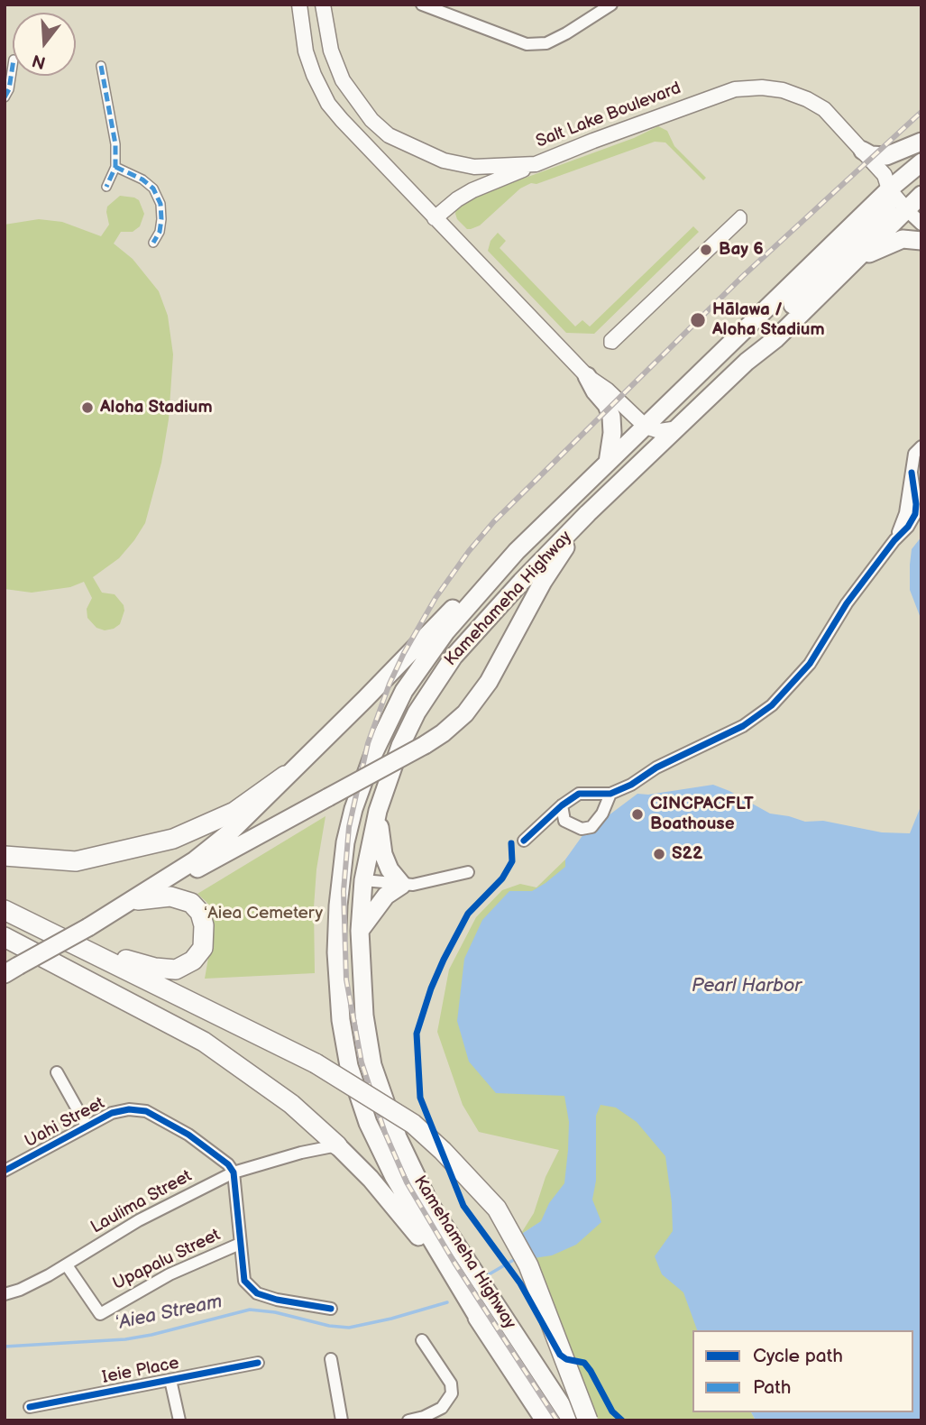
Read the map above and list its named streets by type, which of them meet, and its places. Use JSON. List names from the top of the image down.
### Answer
{
  "streets": {
    "main road": ["Salt Lake Boulevard", "Kamehameha Highway"],
    "street": [
      "Uahi Street",
      "Laulima Street",
      "Upapalu Street",
      "Ieie Place"
    ]
  },
  "crossings": [
    ["Salt Lake Boulevard", "Kamehameha Highway"],
    ["Kamehameha Highway", "Laulima Street"],
    ["Uahi Street", "Laulima Street"],
    ["Uahi Street", "Upapalu Street"],
    ["Laulima Street", "Upapalu Street"]
  ],
  "water": ["Pearl Harbor", "ʻAiea Stream"],
  "parks": ["ʻAiea Cemetery"],
  "places": [
    "Bay 6",
    "Hālawa / Aloha Stadium",
    "Aloha Stadium",
    "CINCPACFLT Boathouse",
    "S22"
  ],
  "legend": ["Cycle path", "Path"],
  "north": "bottom"
}
